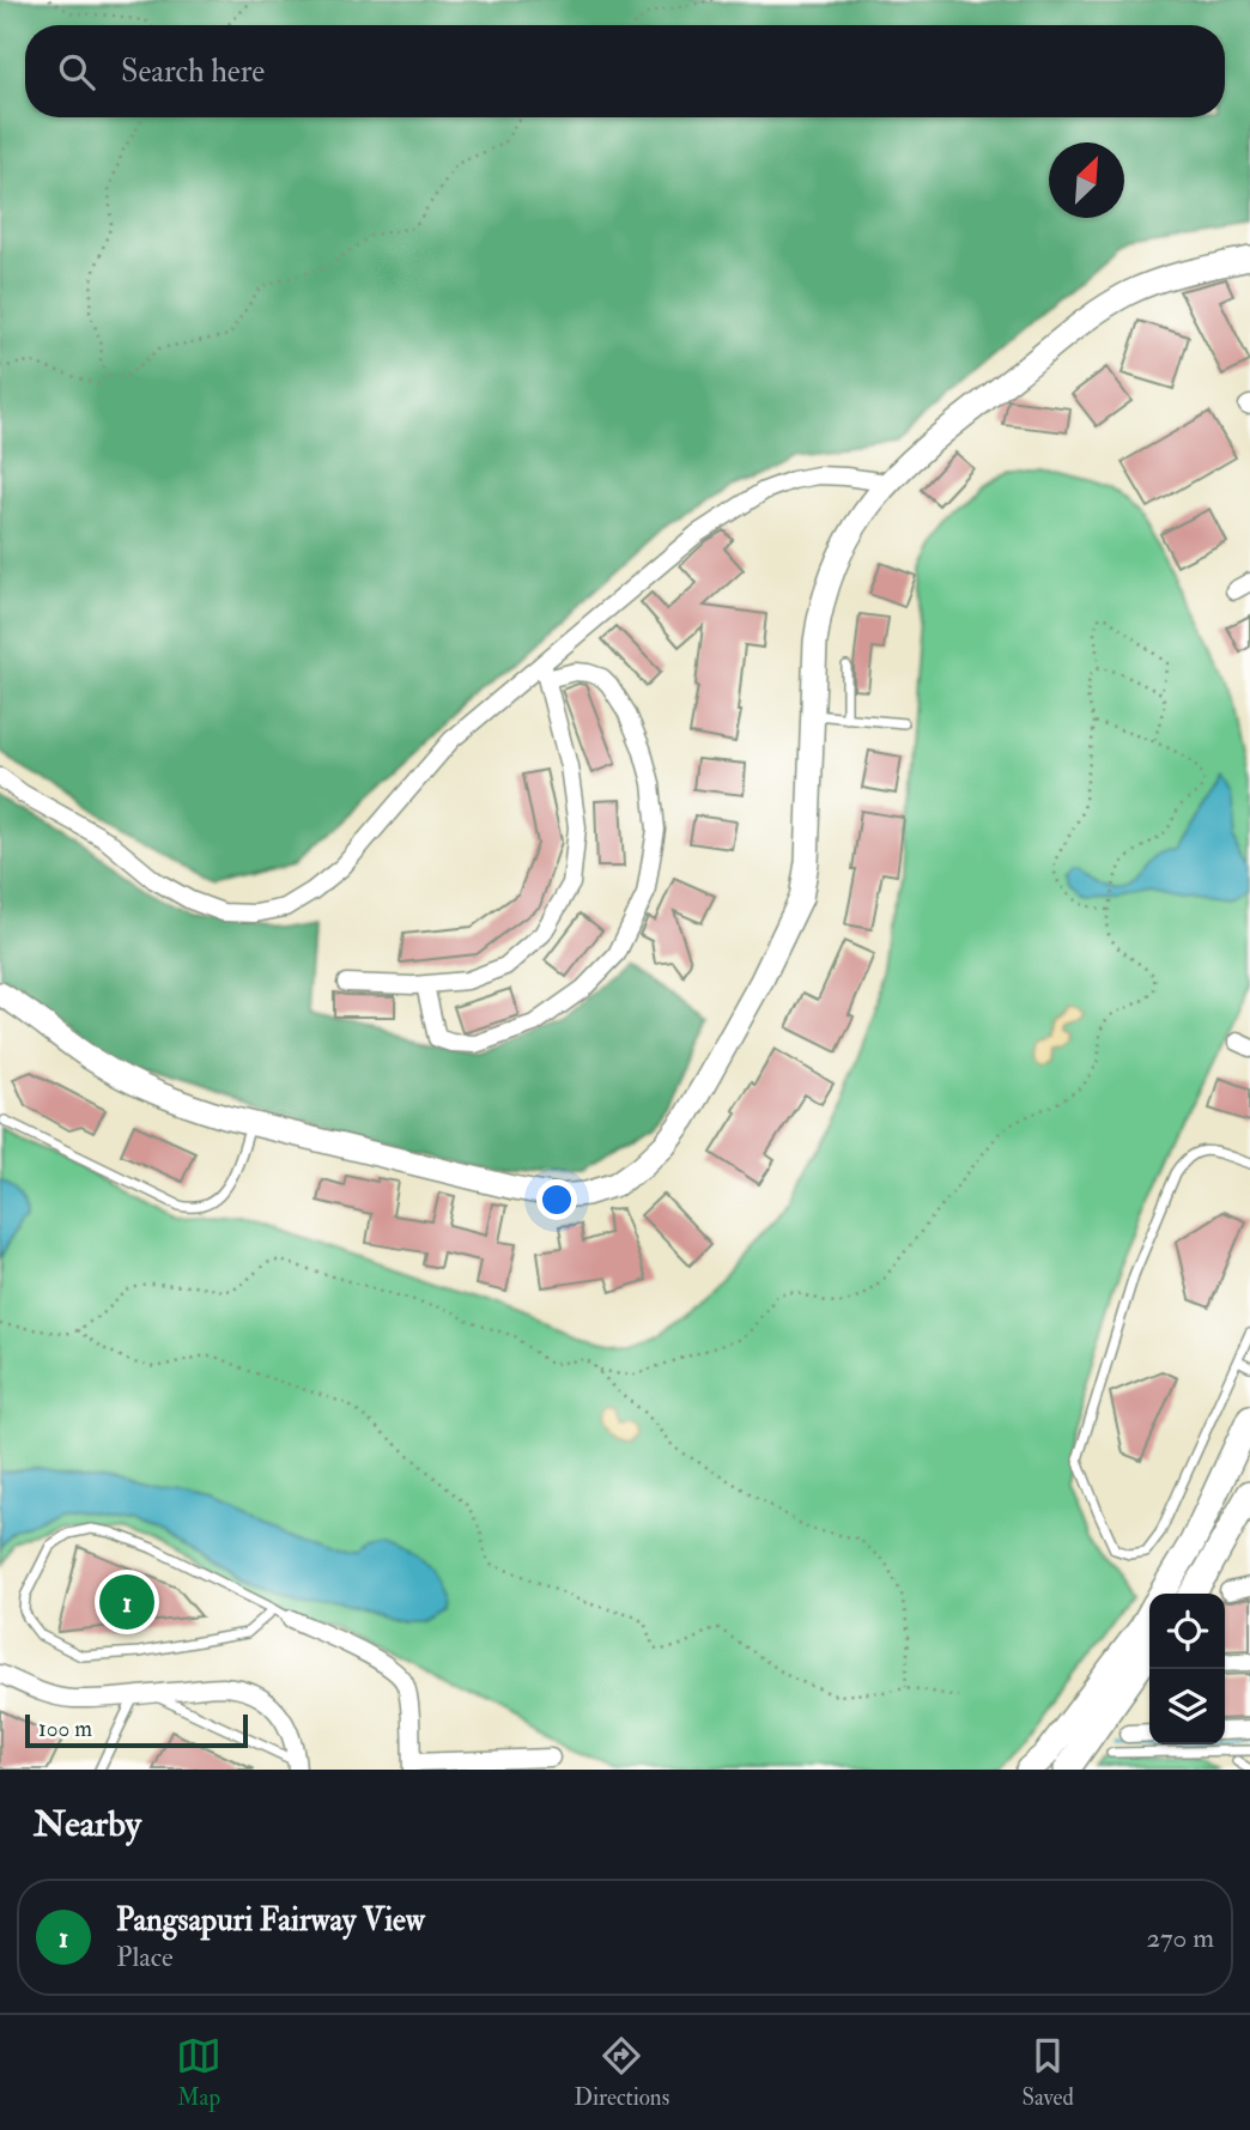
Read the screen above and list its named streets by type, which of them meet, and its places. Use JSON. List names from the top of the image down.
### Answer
{
  "scale_bar": "100 m",
  "north": "top right",
  "page": {
    "search": "Search here",
    "pins": "1",
    "scale": "100 m",
    "heading": "Nearby",
    "list": [
      {
        "mark": "1",
        "name": "Pangsapuri Fairway View",
        "note": "Place",
        "value": "270 m"
      }
    ],
    "nav": ["Map", "Directions", "Saved"]
  }
}
